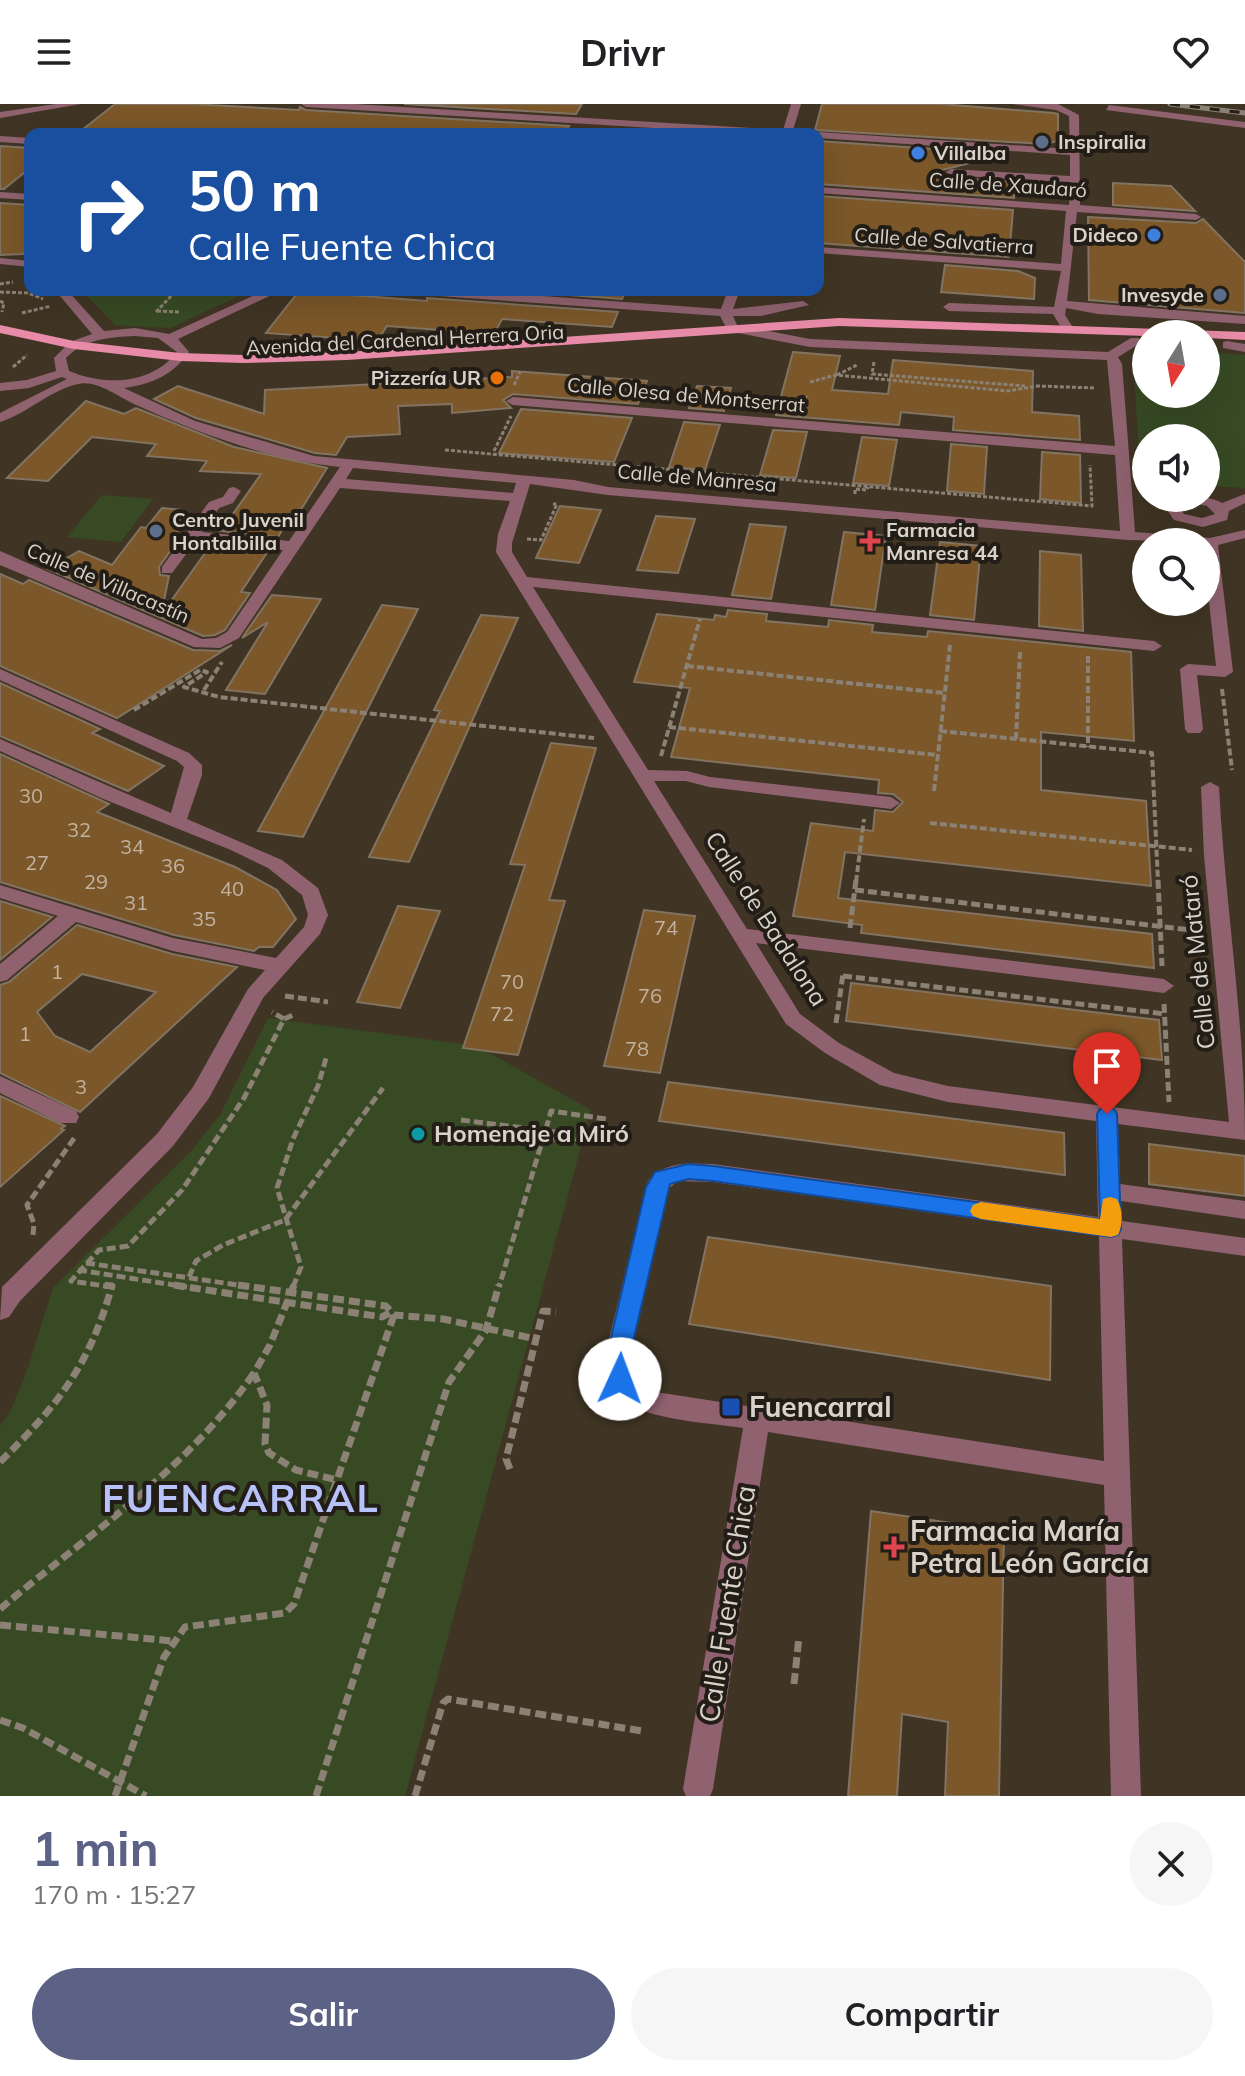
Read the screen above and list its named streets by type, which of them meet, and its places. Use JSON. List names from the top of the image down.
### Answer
{
  "streets": {
    "main road": ["Avenida del Cardenal Herrera Oria"],
    "street": [
      "Calle de Xaudaró",
      "Calle de Salvatierra",
      "Calle Olesa de Montserrat",
      "Calle de Manresa",
      "Calle de Villacastín",
      "Calle de Badalona",
      "Calle de Mataró",
      "Calle Fuente Chica"
    ]
  },
  "crossings": [
    ["Calle de Manresa", "Calle de Villacastín"],
    ["Calle de Manresa", "Calle de Badalona"],
    ["Calle de Badalona", "Calle de Mataró"]
  ],
  "districts": ["FUENCARRAL"],
  "places": {
    "other": [
      "Inspiralia",
      "Villalba",
      "Dideco",
      "Invesyde",
      "Pizzería UR",
      "Centro Juvenil Hontalbilla",
      "Homenaje a Miró"
    ],
    "health": ["Farmacia Manresa 44", "Farmacia María Petra León García"],
    "transit": ["Fuencarral"]
  },
  "house_numbers": [
    "30",
    "32",
    "34",
    "27",
    "36",
    "29",
    "40",
    "31",
    "35",
    "74",
    "1",
    "70",
    "76",
    "72",
    "1",
    "78",
    "3"
  ],
  "north": "bottom",
  "page": {
    "header": "Drivr",
    "turn": ["50 m", "Calle Fuente Chica"],
    "heading": ["1 min", "170 m · 15:27"],
    "buttons": ["Salir", "Compartir"]
  }
}
